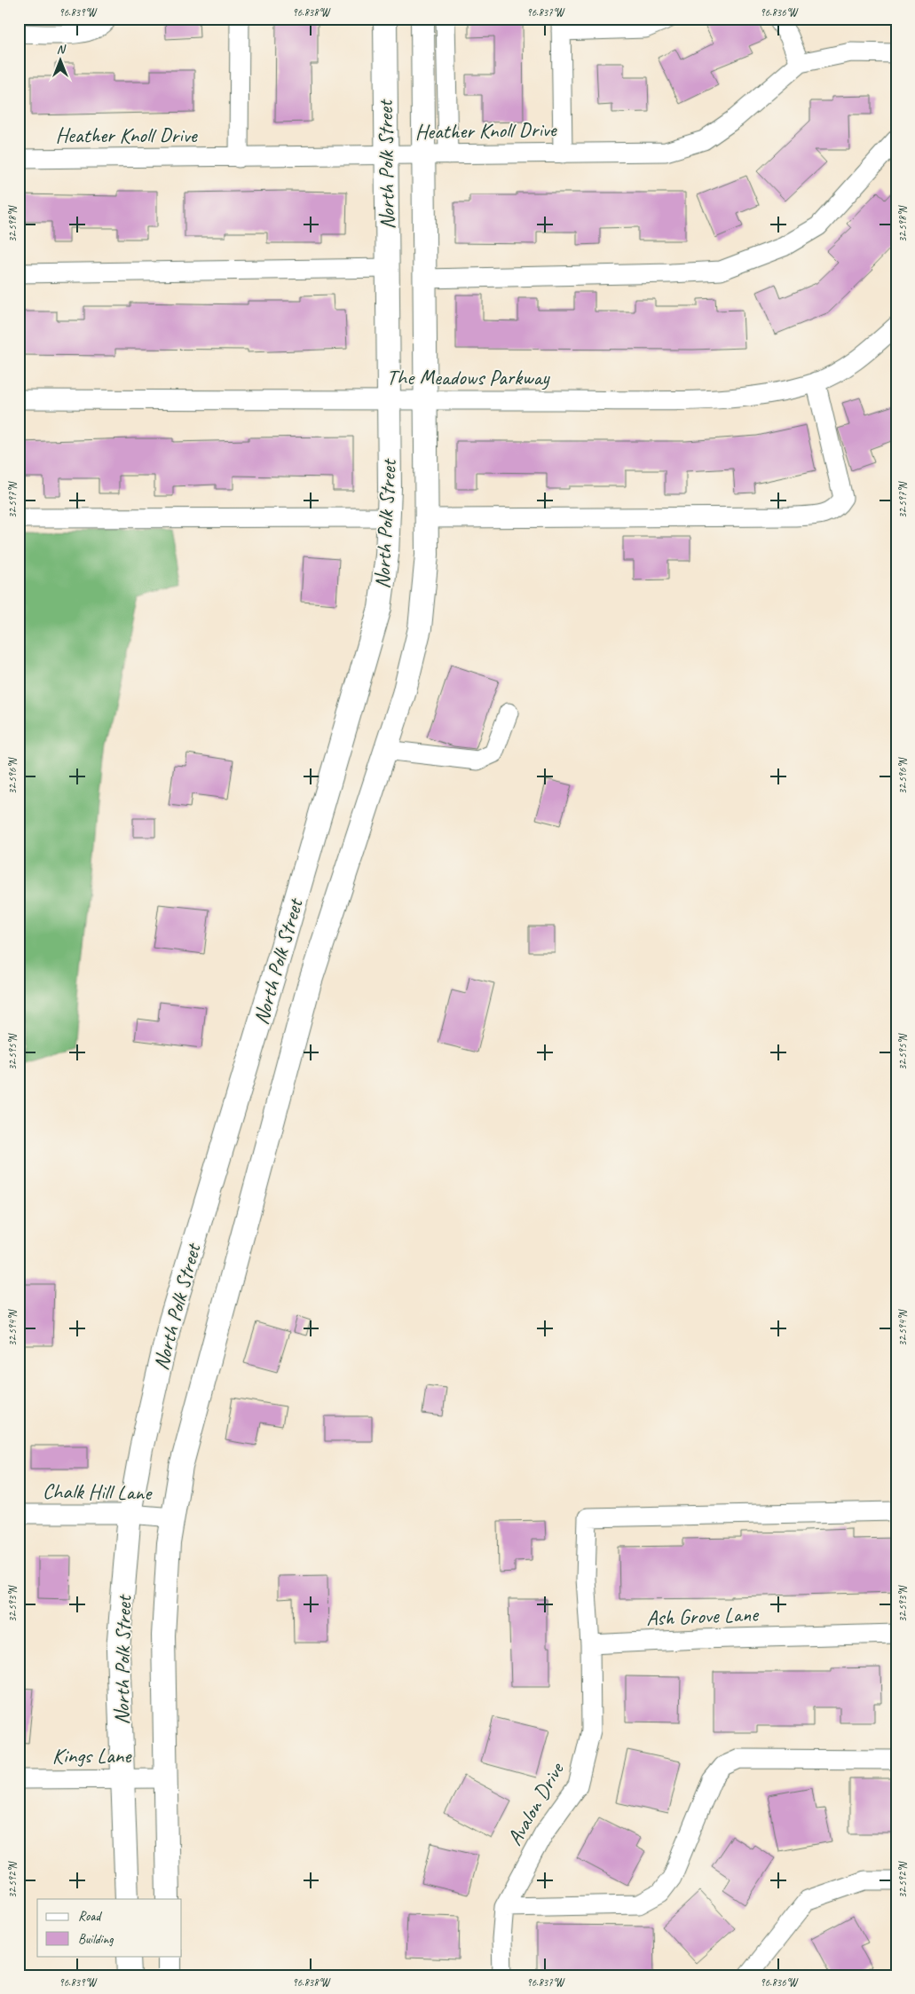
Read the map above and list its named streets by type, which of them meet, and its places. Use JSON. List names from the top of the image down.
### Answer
{
  "streets": {
    "main road": ["North Polk Street"],
    "street": [
      "Heather Knoll Drive",
      "The Meadows Parkway",
      "Chalk Hill Lane",
      "Ash Grove Lane",
      "Kings Lane",
      "Avalon Drive"
    ]
  },
  "crossings": [
    ["Heather Knoll Drive", "North Polk Street"],
    ["North Polk Street", "The Meadows Parkway"],
    ["North Polk Street", "Chalk Hill Lane"],
    ["North Polk Street", "Kings Lane"],
    ["Ash Grove Lane", "Avalon Drive"]
  ],
  "legend": ["Road", "Building"],
  "north": "top",
  "coordinates": [
    "96.839°W",
    "96.838°W",
    "96.837°W",
    "96.836°W",
    "32.598°N",
    "32.597°N",
    "32.596°N",
    "32.595°N",
    "32.594°N",
    "32.593°N",
    "32.592°N"
  ]
}
